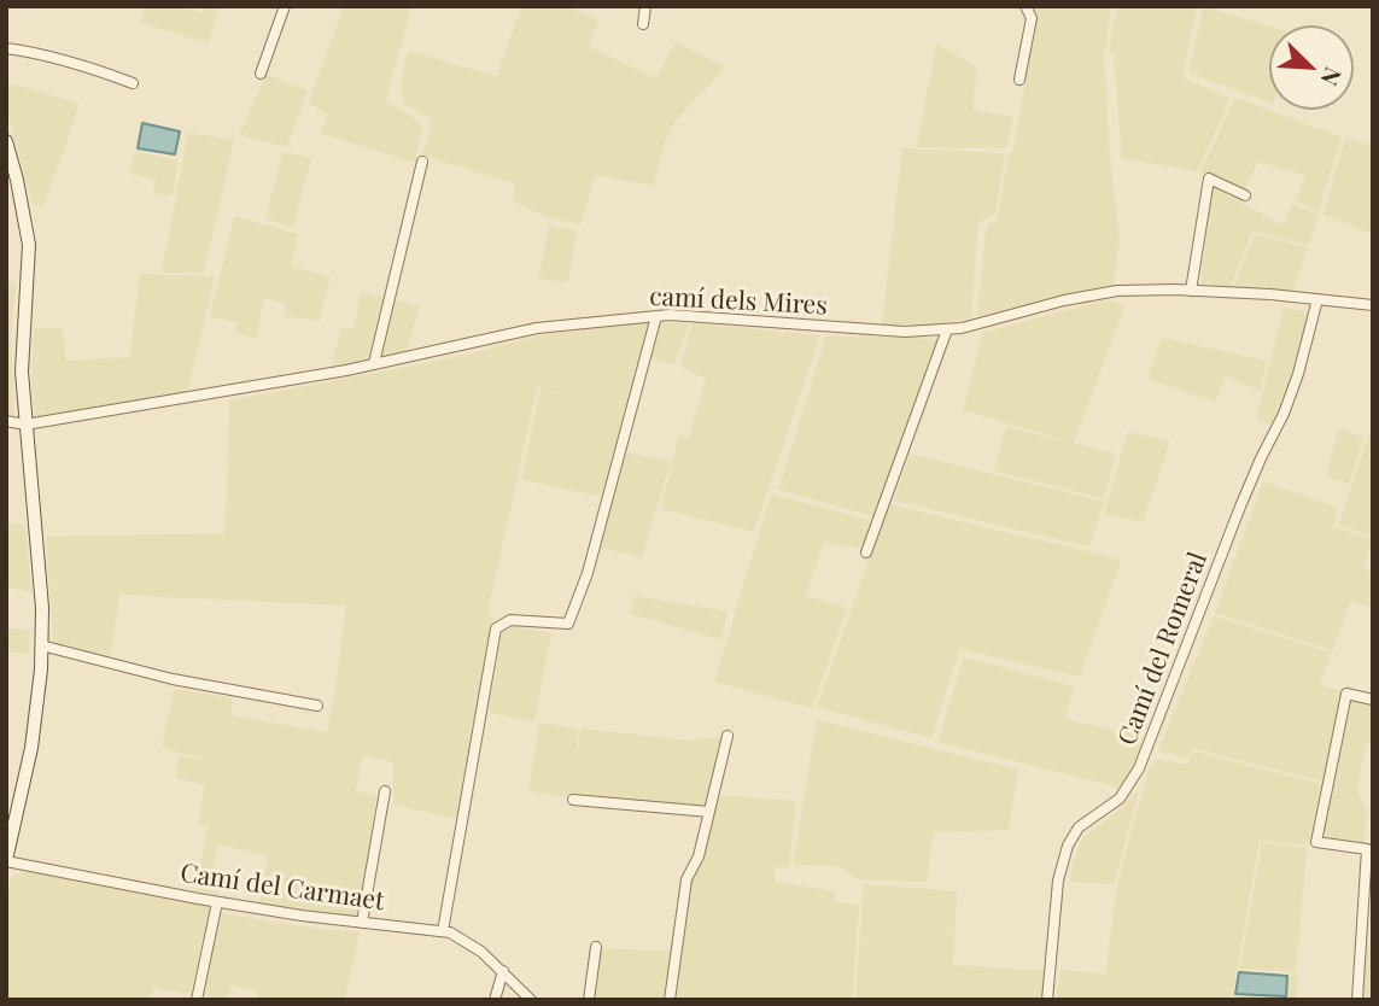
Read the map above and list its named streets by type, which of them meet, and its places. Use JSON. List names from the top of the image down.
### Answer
{
  "streets": {
    "street": ["camí dels Mires", "Camí del Romeral", "Camí del Carmaet"]
  },
  "crossings": [
    ["camí dels Mires", "Camí del Romeral"]
  ],
  "north": "bottom right"
}
